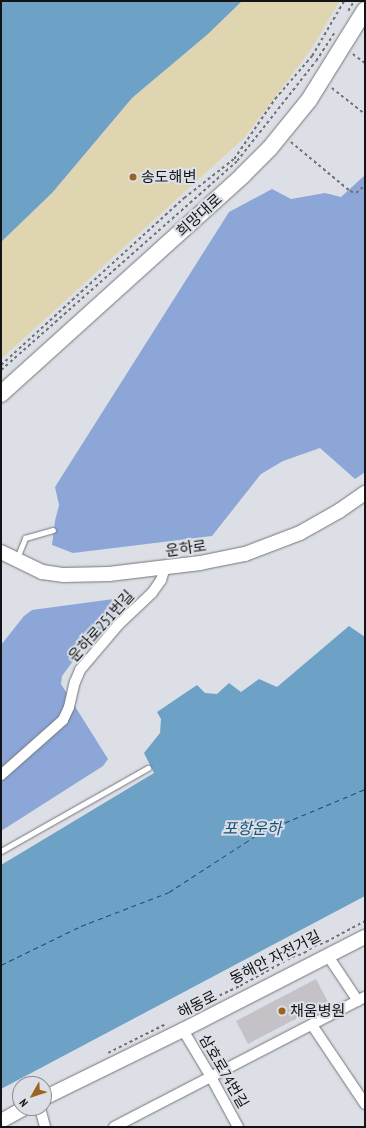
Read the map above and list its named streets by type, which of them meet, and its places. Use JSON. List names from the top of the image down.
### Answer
{
  "streets": {
    "main road": ["희망대로"],
    "street": [
      "운하로",
      "운하로251번길",
      "해동로",
      "삼호로74번길"
    ],
    "path": ["동해안 자전거길"]
  },
  "crossings": [
    ["운하로", "운하로251번길"],
    ["동해안 자전거길", "해동로"],
    ["동해안 자전거길", "삼호로74번길"],
    ["해동로", "삼호로74번길"]
  ],
  "water": ["포항운하"],
  "places": ["송도해변", "채움병원"],
  "north": "bottom left"
}
